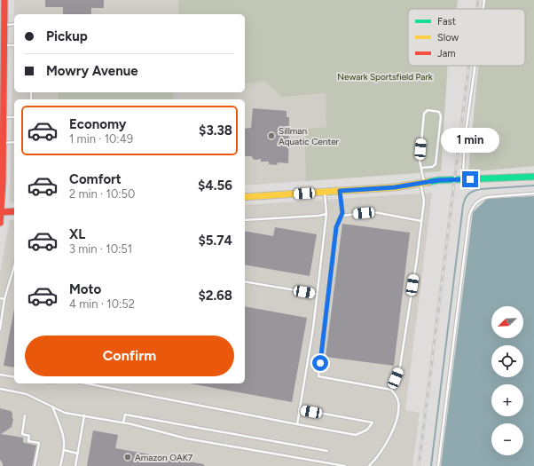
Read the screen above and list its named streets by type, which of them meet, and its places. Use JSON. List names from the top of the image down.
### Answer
{
  "parks": ["Newark Sportsfield Park"],
  "places": ["Sillman Aquatic Center", "Amazon OAK7"],
  "legend": ["Fast", "Slow", "Jam"],
  "north": "bottom left",
  "page": {
    "banner": ["Pickup", "Mowry Avenue"],
    "list": [
      {
        "name": "Economy",
        "note": "1 min · 10:49",
        "value": "$3.38"
      },
      {
        "name": "Comfort",
        "note": "2 min · 10:50",
        "value": "$4.56"
      },
      {
        "name": "XL",
        "note": "3 min · 10:51",
        "value": "$5.74"
      },
      {
        "name": "Moto",
        "note": "4 min · 10:52",
        "value": "$2.68"
      }
    ],
    "bubble": "1 min",
    "map_buttons": ["+", "−"],
    "buttons": "Confirm"
  }
}
